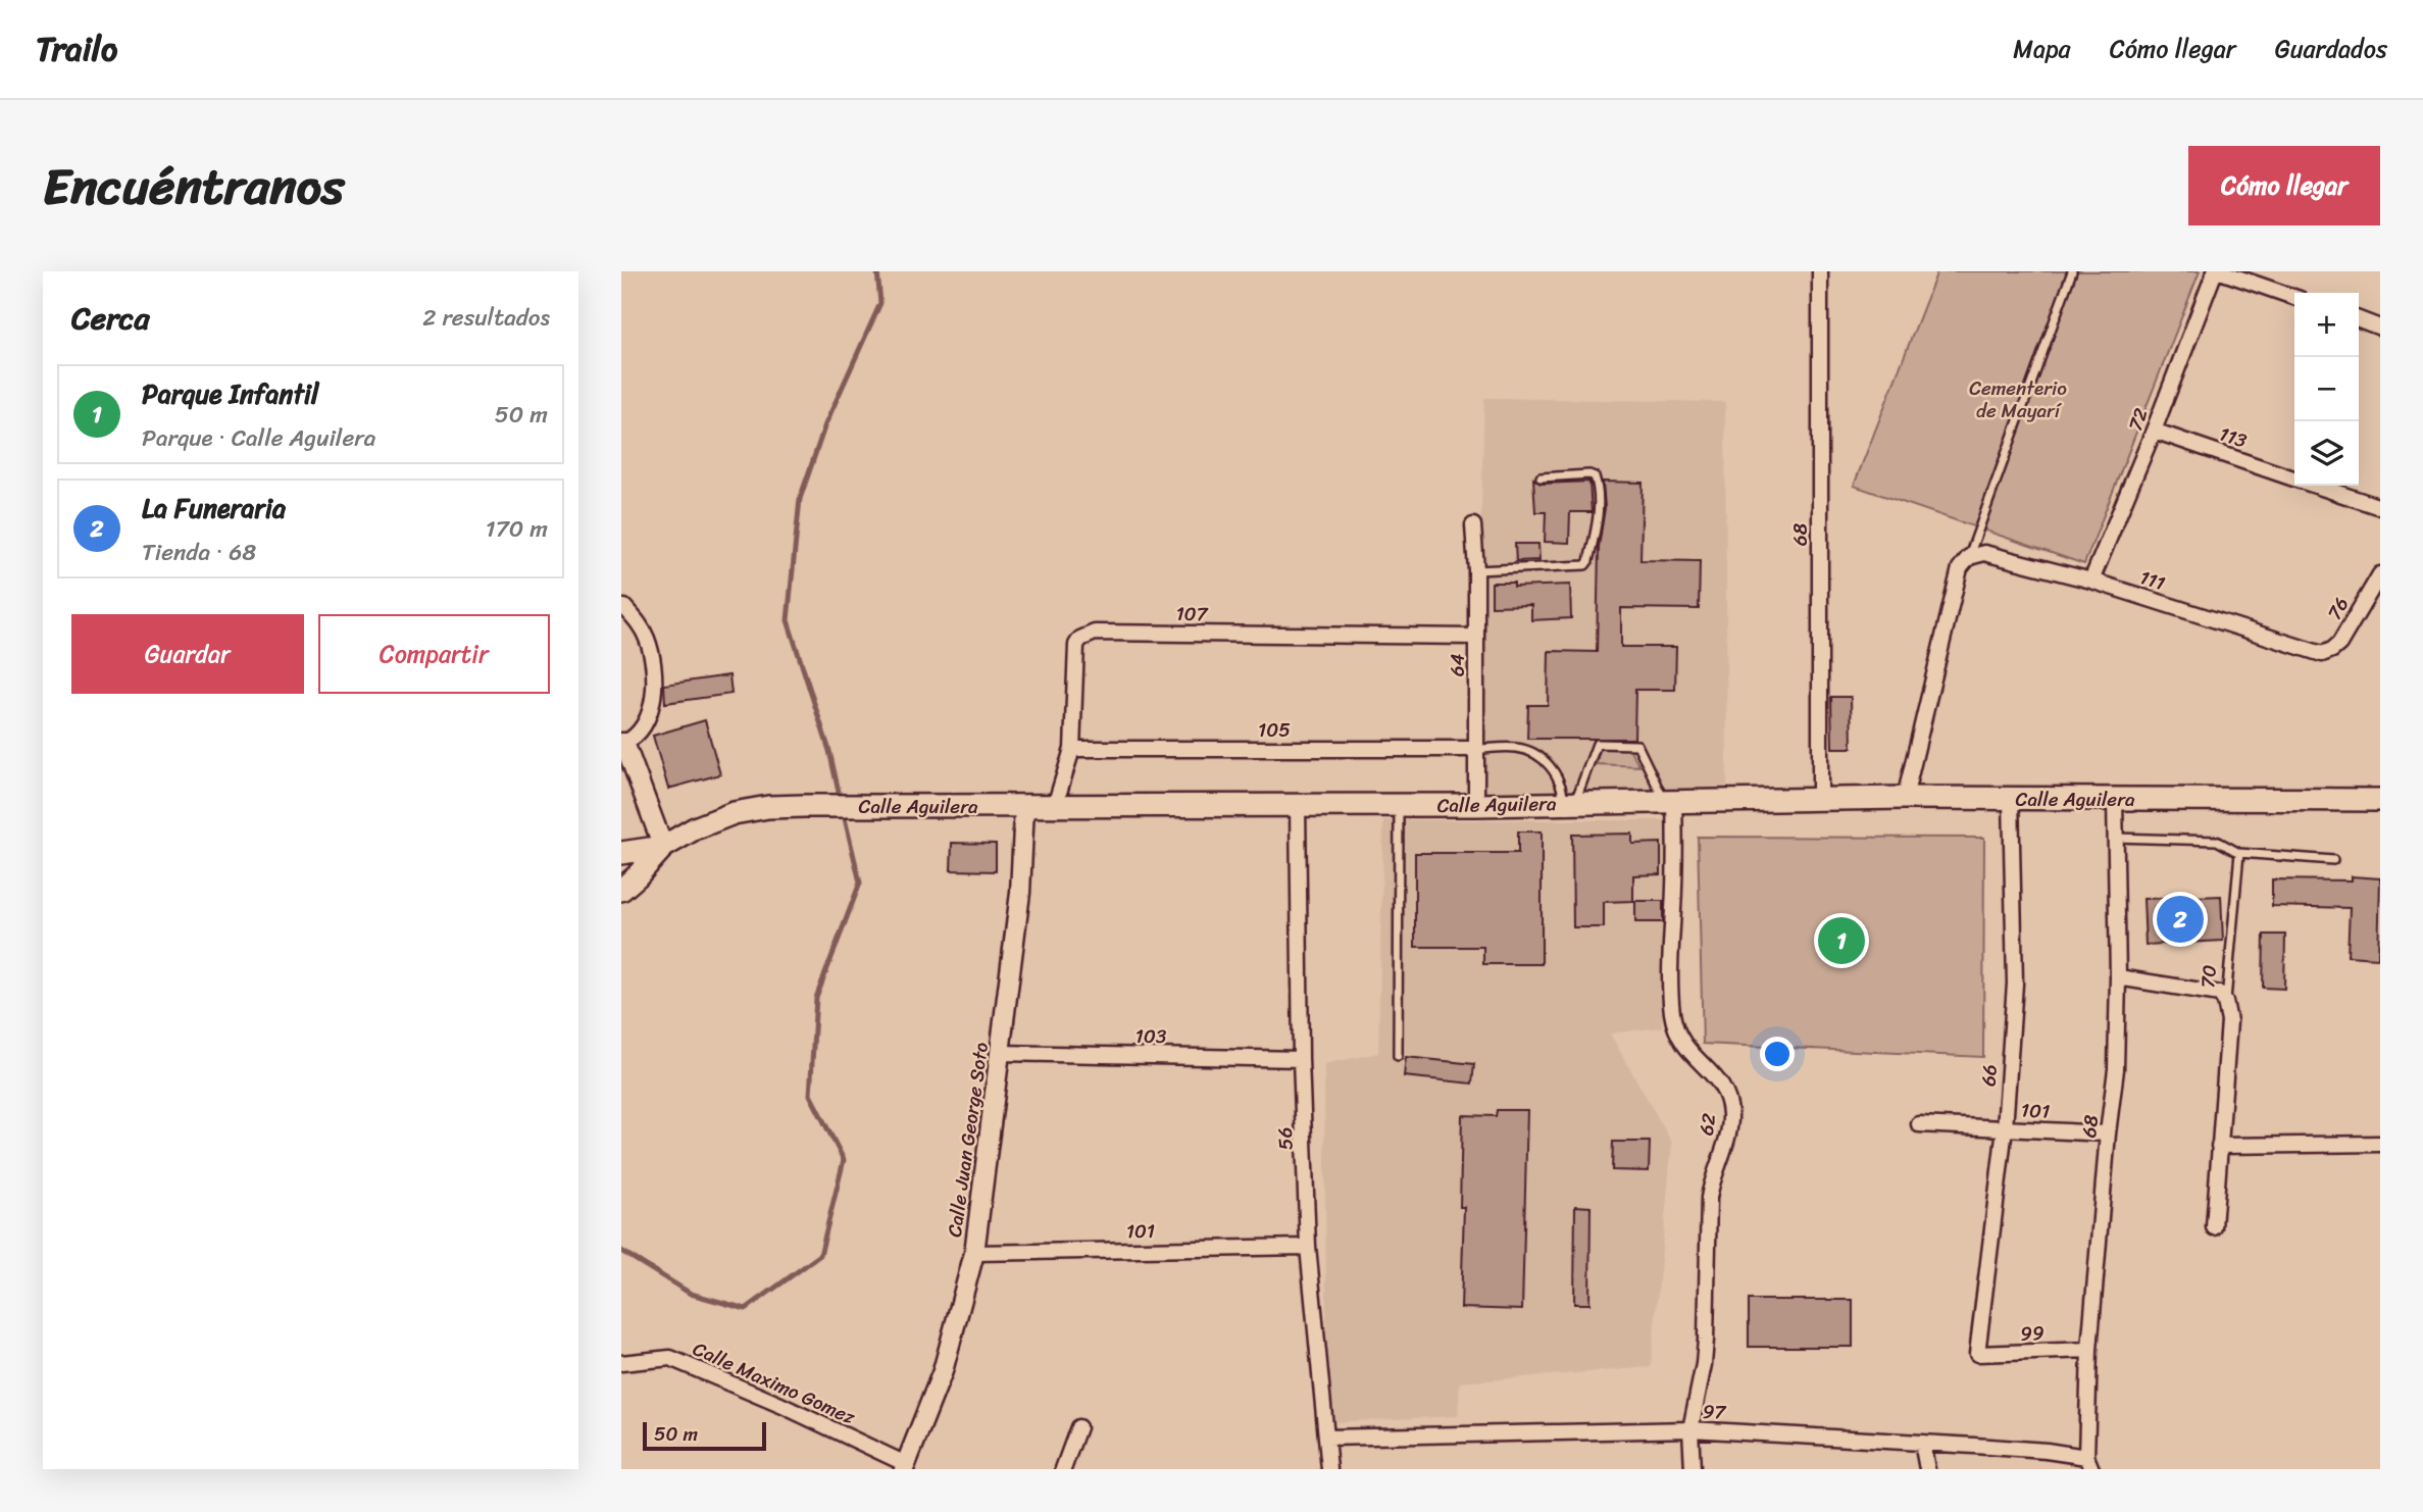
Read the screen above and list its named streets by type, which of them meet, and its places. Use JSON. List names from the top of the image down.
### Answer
{
  "streets": {
    "main road": ["Calle Aguilera"],
    "street": [
      "72",
      "113",
      "68",
      "111",
      "76",
      "107",
      "64",
      "105",
      "70",
      "103",
      "66",
      "101",
      "62",
      "56",
      "Calle Juan George Soto",
      "99",
      "Calle Maximo Gomez",
      "97"
    ]
  },
  "crossings": [
    ["72", "113"],
    ["72", "111"],
    ["68", "Calle Aguilera"],
    ["68", "101"],
    ["68", "99"],
    ["68", "97"],
    ["111", "76"],
    ["107", "64"],
    ["107", "105"],
    ["107", "Calle Aguilera"],
    ["64", "105"],
    ["64", "Calle Aguilera"],
    ["Calle Aguilera", "66"],
    ["Calle Aguilera", "62"],
    ["Calle Aguilera", "56"],
    ["Calle Aguilera", "Calle Juan George Soto"],
    ["103", "56"],
    ["103", "Calle Juan George Soto"],
    ["66", "101"],
    ["66", "99"],
    ["101", "56"],
    ["101", "Calle Juan George Soto"],
    ["62", "97"],
    ["56", "97"],
    ["Calle Juan George Soto", "Calle Maximo Gomez"]
  ],
  "parks": ["Cementerio de Mayarí"],
  "scale_bar": "50 m",
  "page": {
    "header": "Trailo",
    "nav": ["Mapa", "Cómo llegar", "Guardados"],
    "title": "Encuéntranos",
    "buttons": [
      "Cómo llegar",
      ["Guardar", "Compartir"]
    ],
    "heading": ["Cerca", "2 resultados"],
    "map_buttons": ["+", "−"],
    "list": [
      {
        "mark": "1",
        "name": "Parque Infantil",
        "note": "Parque · Calle Aguilera",
        "value": "50 m"
      },
      {
        "mark": "2",
        "name": "La Funeraria",
        "note": "Tienda · 68",
        "value": "170 m"
      }
    ],
    "pins": ["2", "1"],
    "scale": "50 m"
  }
}
